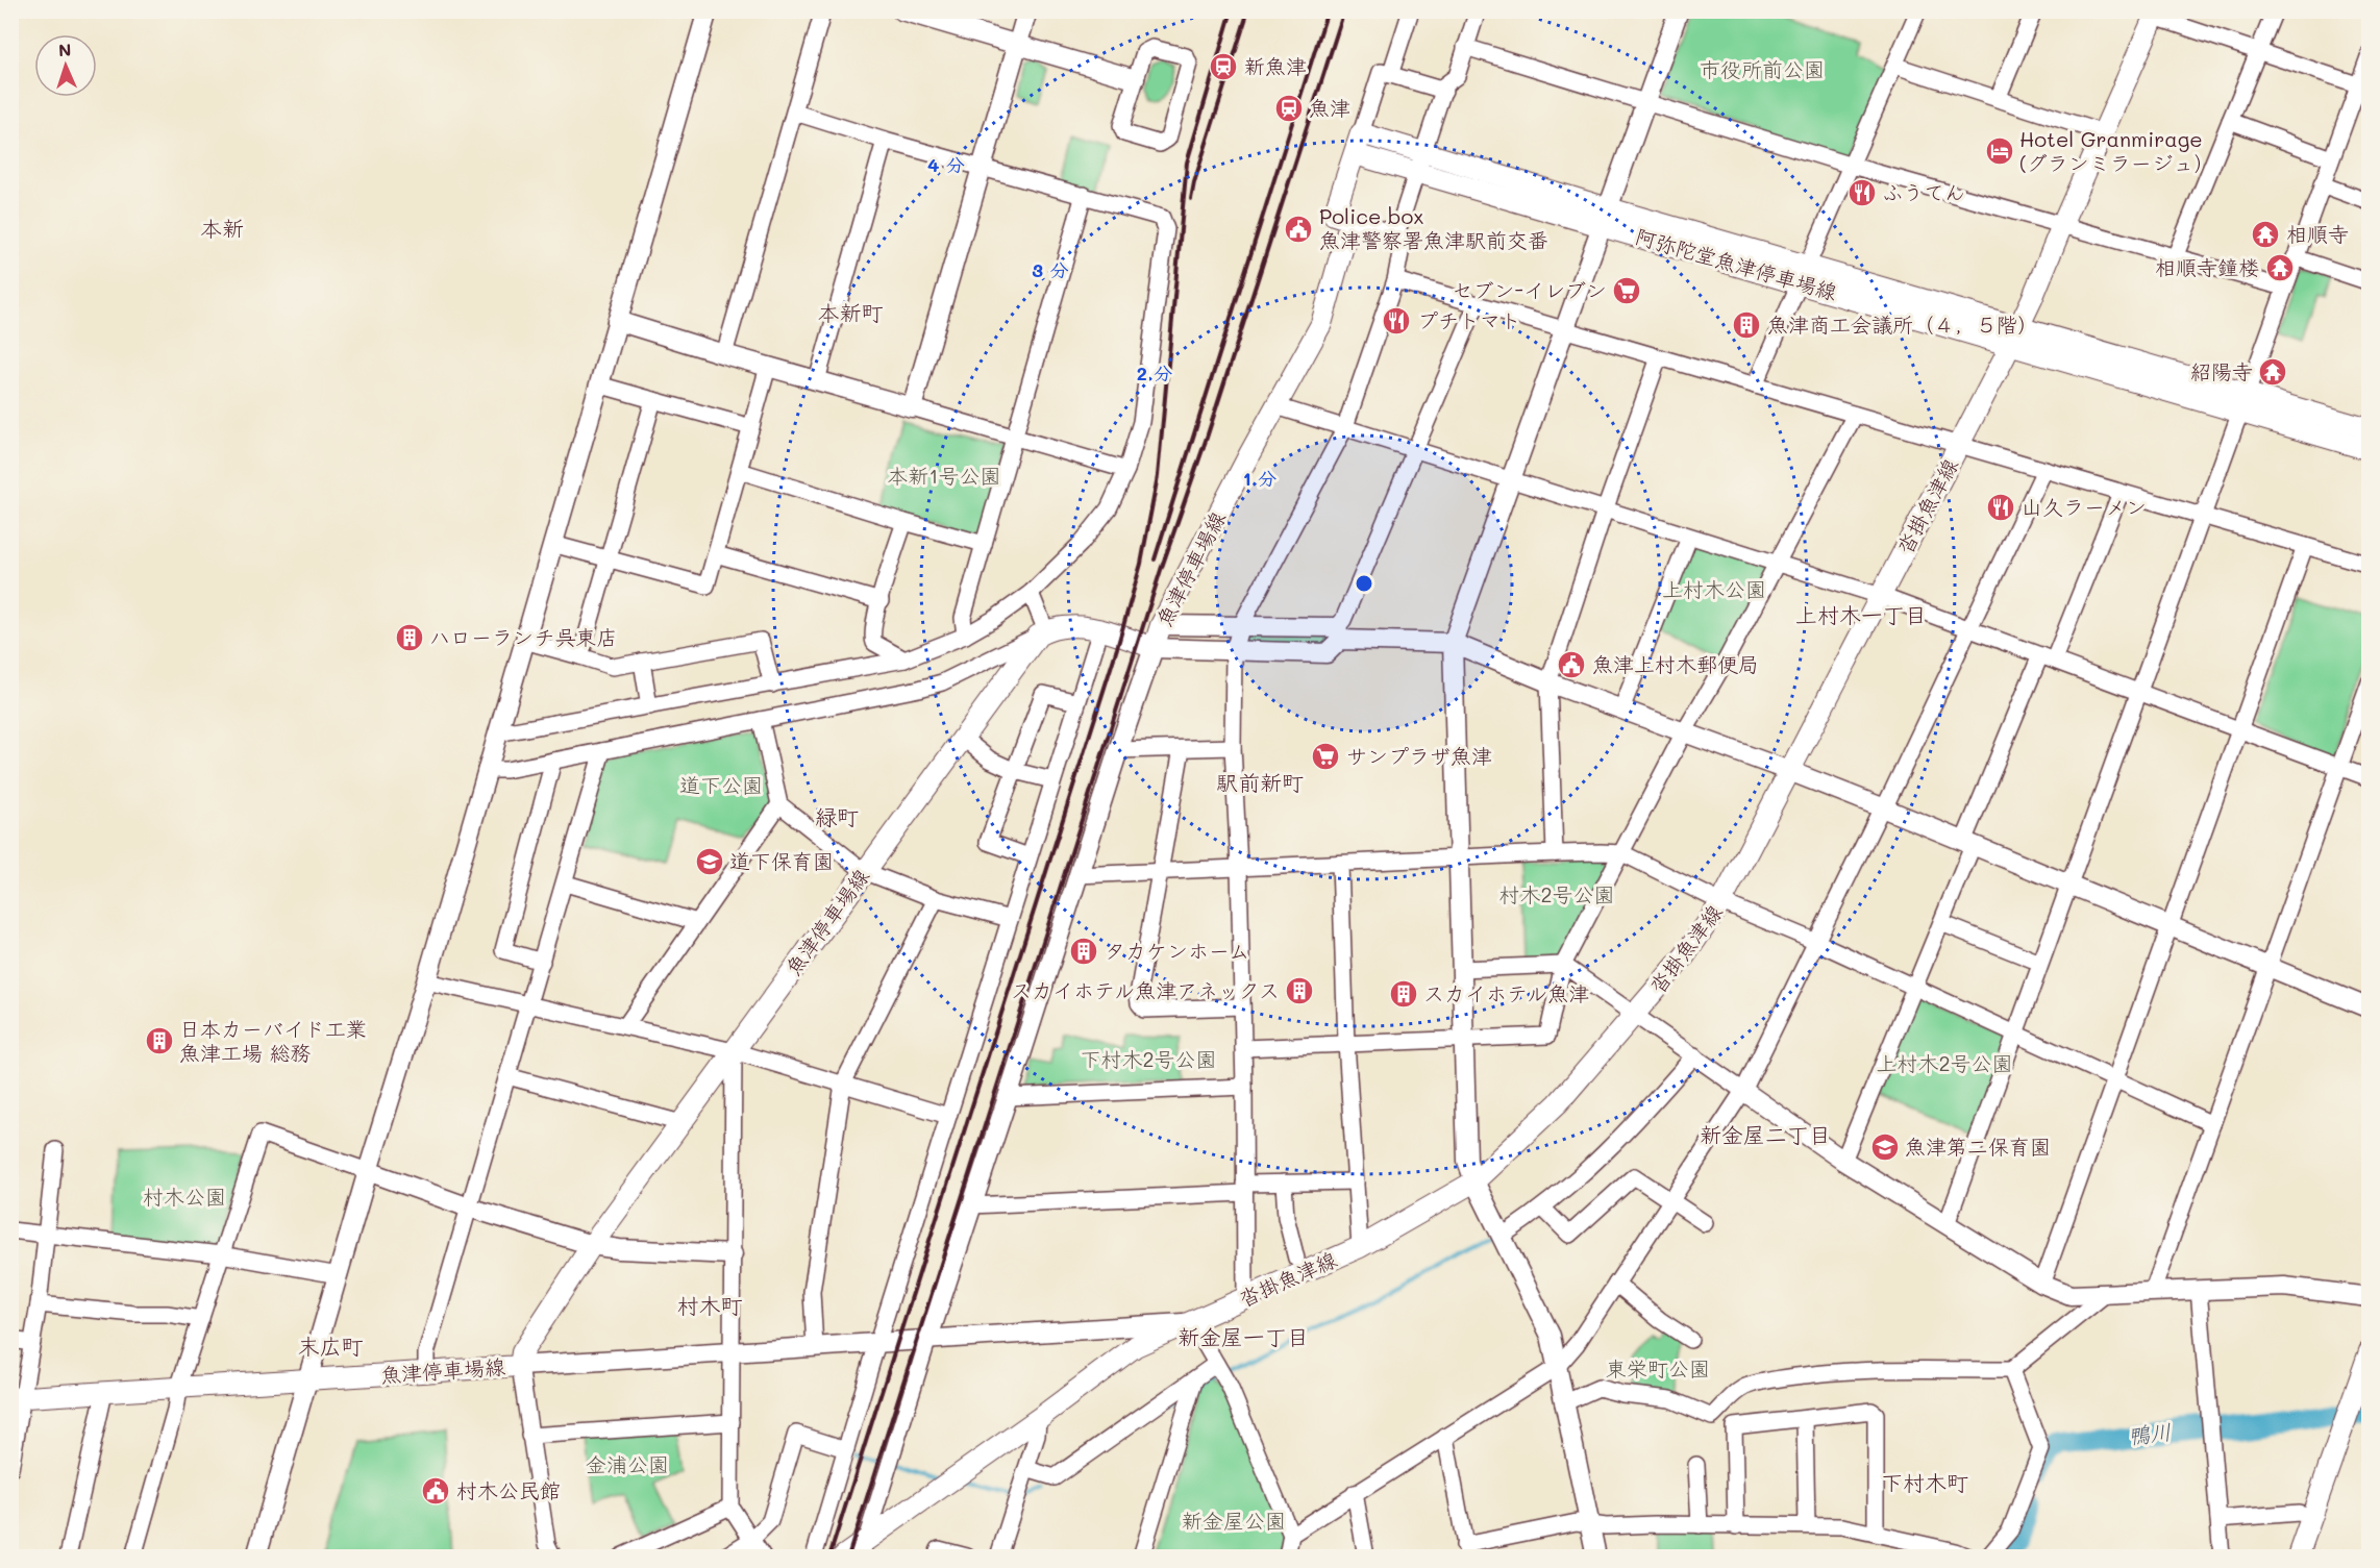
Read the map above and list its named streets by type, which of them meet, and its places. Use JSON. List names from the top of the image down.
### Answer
{
  "streets": {
    "main road": ["阿弥陀堂魚津停車場線", "沓掛魚津線", "魚津停車場線"]
  },
  "crossings": [
    ["阿弥陀堂魚津停車場線", "沓掛魚津線"]
  ],
  "districts": [
    "本新",
    "本新町",
    "上村木一丁目",
    "駅前新町",
    "緑町",
    "新金屋二丁目",
    "村木町",
    "新金屋一丁目",
    "末広町",
    "下村木町"
  ],
  "water": ["鴨川"],
  "parks": [
    "市役所前公園",
    "本新1号公園",
    "上村木公園",
    "道下公園",
    "村木2号公園",
    "下村木2号公園",
    "上村木2号公園",
    "村木公園",
    "東栄町公園",
    "金浦公園",
    "新金屋公園"
  ],
  "places": {
    "station": ["新魚津", "魚津"],
    "hotel": ["Hotel Granmirage (グランミラージュ）"],
    "restaurant": ["ふうてん", "プチトマト", "山久ラーメン"],
    "public building": ["Police box 魚津警察署魚津駅前交番", "魚津上村木郵便局", "村木公民館"],
    "temple": ["相順寺", "相順寺鐘楼", "紹陽寺"],
    "supermarket": ["セブン-イレブン", "サンプラザ魚津"],
    "building": [
      "魚津商工会議所（４，５階）",
      "ハローランチ呉東店",
      "タカケンホーム",
      "スカイホテル魚津アネックス",
      "スカイホテル魚津",
      "日本カーバイド工業 魚津工場 総務"
    ],
    "school or university": ["道下保育園", "魚津第二保育園"]
  },
  "north": "top",
  "rings": [
    "4 分",
    "3 分",
    "2 分",
    "1 分"
  ]
}
